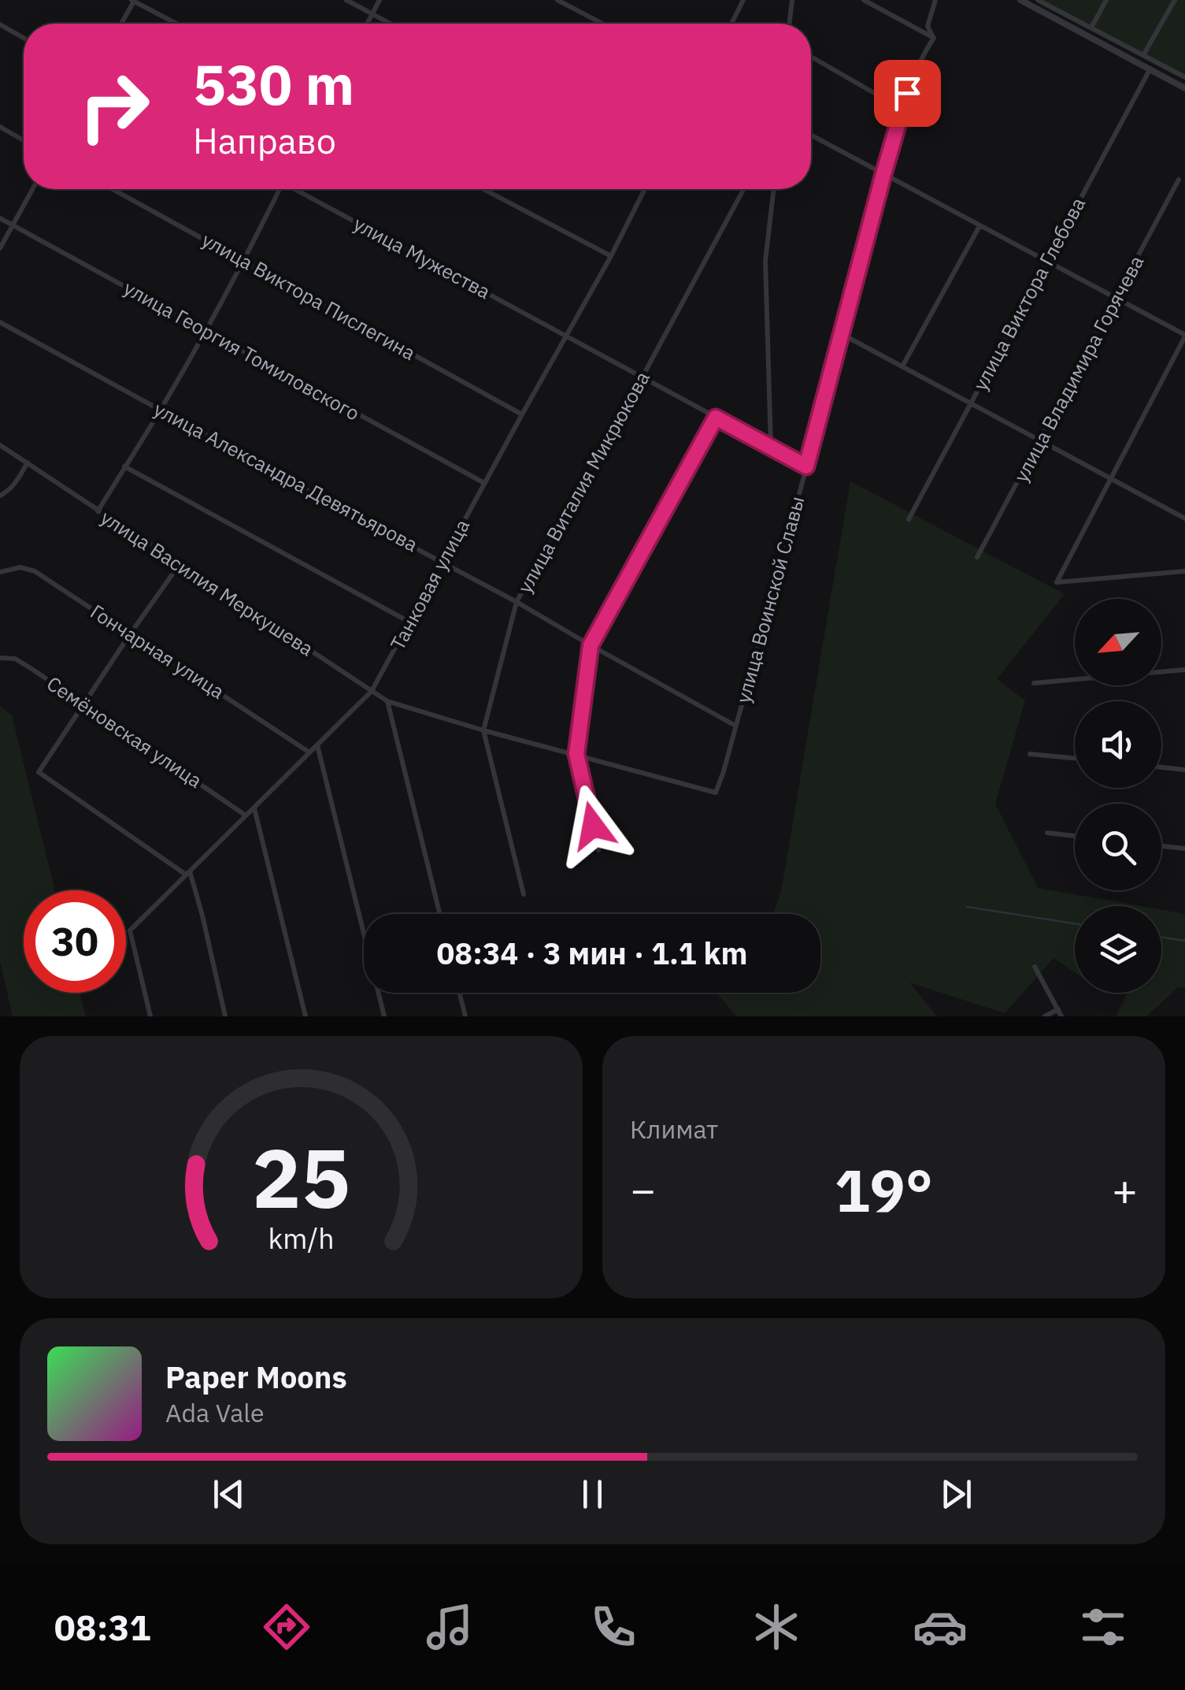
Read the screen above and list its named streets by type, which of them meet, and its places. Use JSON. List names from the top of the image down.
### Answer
{
  "streets": {
    "street": [
      "улица Мужества",
      "улица Виктора Глебова",
      "улица Виктора Пислегина",
      "улица Георгия Томиловского",
      "улица Владимира Горячева",
      "улица Александра Девятьярова",
      "улица Виталия Микрюкова",
      "улица Василия Меркушева",
      "Танковая улица",
      "улица Воинской Славы",
      "Гончарная улица",
      "Семёновская улица"
    ]
  },
  "crossings": [
    ["улица Мужества", "улица Виталия Микрюкова"],
    ["улица Мужества", "Танковая улица"],
    ["улица Мужества", "улица Воинской Славы"],
    ["улица Виктора Пислегина", "Танковая улица"],
    ["улица Георгия Томиловского", "Танковая улица"],
    ["улица Александра Девятьярова", "улица Виталия Микрюкова"],
    ["улица Александра Девятьярова", "Танковая улица"],
    ["улица Александра Девятьярова", "улица Воинской Славы"],
    ["улица Виталия Микрюкова", "улица Василия Меркушева"],
    ["улица Василия Меркушева", "Танковая улица"],
    ["улица Василия Меркушева", "улица Воинской Славы"],
    ["Танковая улица", "Гончарная улица"],
    ["Танковая улица", "Семёновская улица"]
  ],
  "north": "bottom left",
  "page": {
    "turn": ["530 m", "Направо"],
    "limit": "30",
    "trip": "08:34 · 3 мин · 1.1 km",
    "tile": "Климат",
    "heat": ["−", "19°", "+"],
    "song": ["Paper Moons", "Ada Vale"],
    "tabs": "08:31",
    "gauge": ["25", "km/h"]
  }
}
